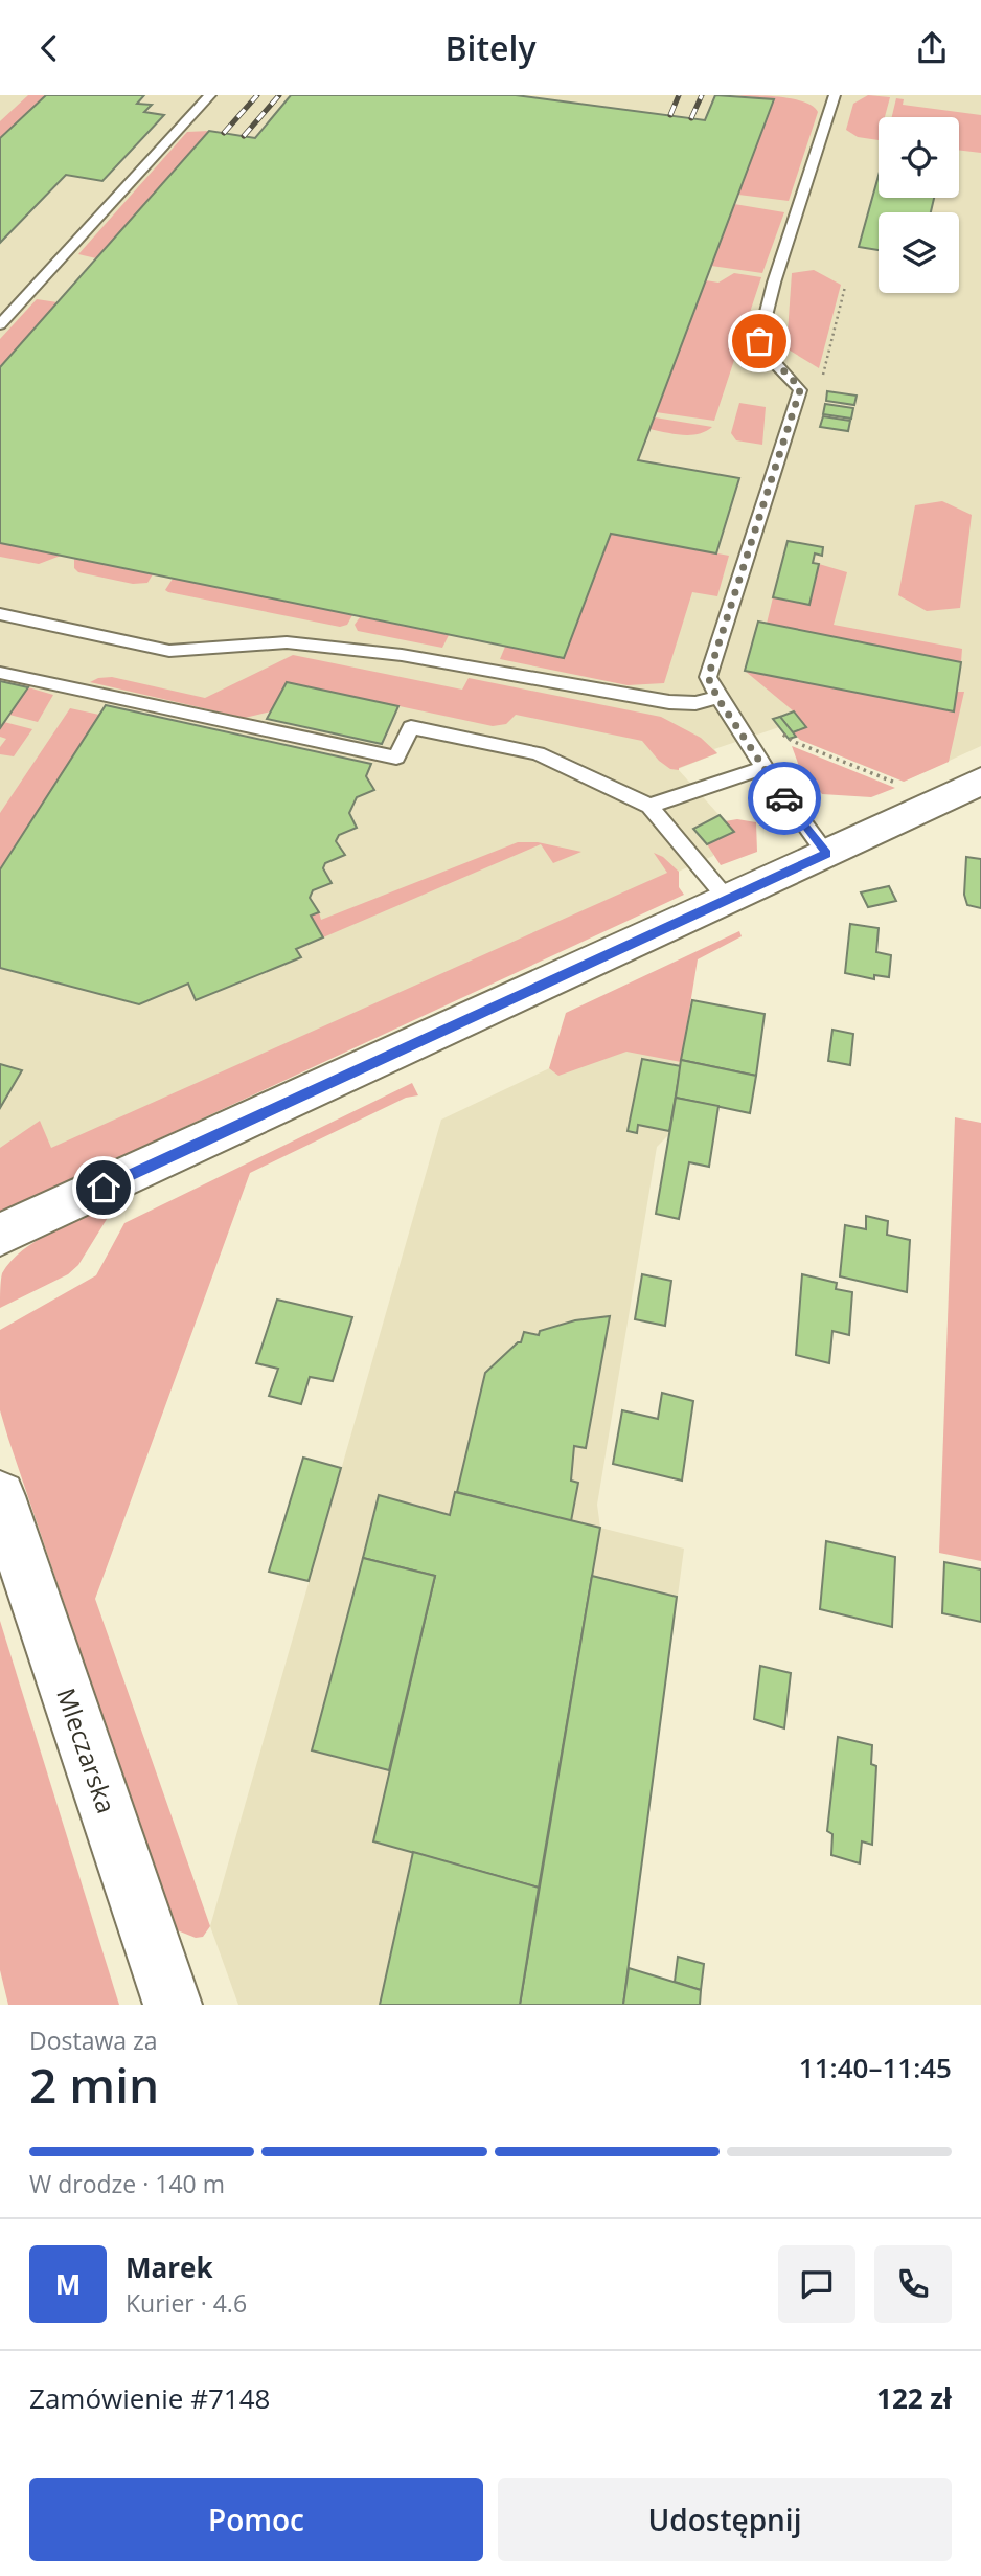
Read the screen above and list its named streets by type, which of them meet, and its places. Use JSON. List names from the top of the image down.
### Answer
{
  "streets": {
    "street": ["Mleczarska"]
  },
  "page": {
    "header": "Bitely",
    "heading": ["2 min", "Dostawa za", "11:40–11:45"],
    "panel": [
      "Marek",
      "Kurier · 4.6",
      "Zamówienie #7148",
      "122 zł"
    ],
    "bar": "W drodze · 140 m",
    "round": "M",
    "buttons": ["Pomoc", "Udostępnij"]
  }
}
